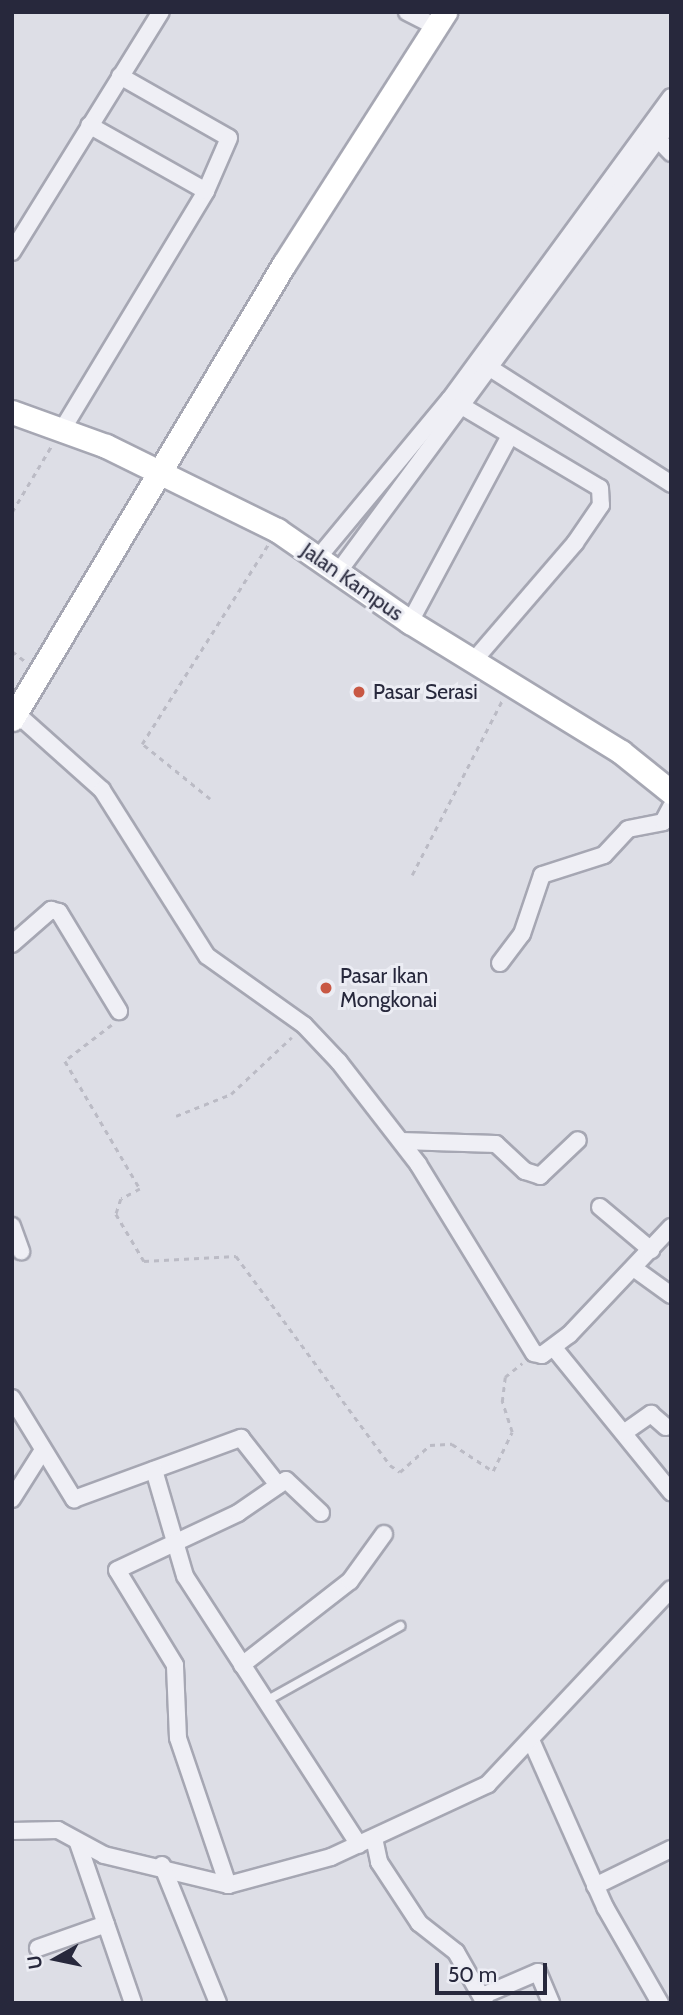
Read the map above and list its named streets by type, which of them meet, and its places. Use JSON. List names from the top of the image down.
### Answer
{
  "streets": {
    "street": ["Jalan Kampus"]
  },
  "places": ["Pasar Serasi", "Pasar Ikan Mongkonai"],
  "scale_bar": "50 m",
  "north": "left"
}
